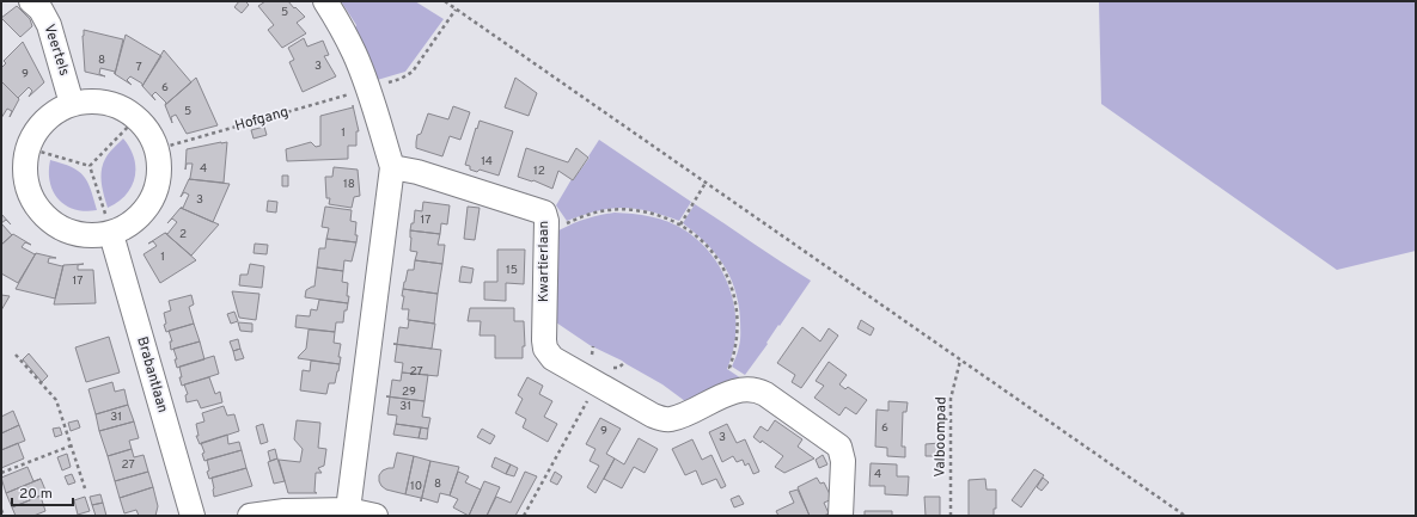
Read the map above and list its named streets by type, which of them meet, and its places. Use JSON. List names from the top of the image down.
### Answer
{
  "streets": {
    "street": ["Veertels", "Kwartierlaan", "Brabantlaan"],
    "path": ["Hofgang", "Valboompad"]
  },
  "house_numbers": [
    "5",
    "8",
    "3",
    "7",
    "9",
    "6",
    "5",
    "1",
    "14",
    "4",
    "12",
    "18",
    "3",
    "17",
    "2",
    "1",
    "15",
    "17",
    "27",
    "29",
    "31",
    "31",
    "6",
    "9",
    "3",
    "27",
    "4",
    "8",
    "10"
  ],
  "scale_bar": "20 m"
}
